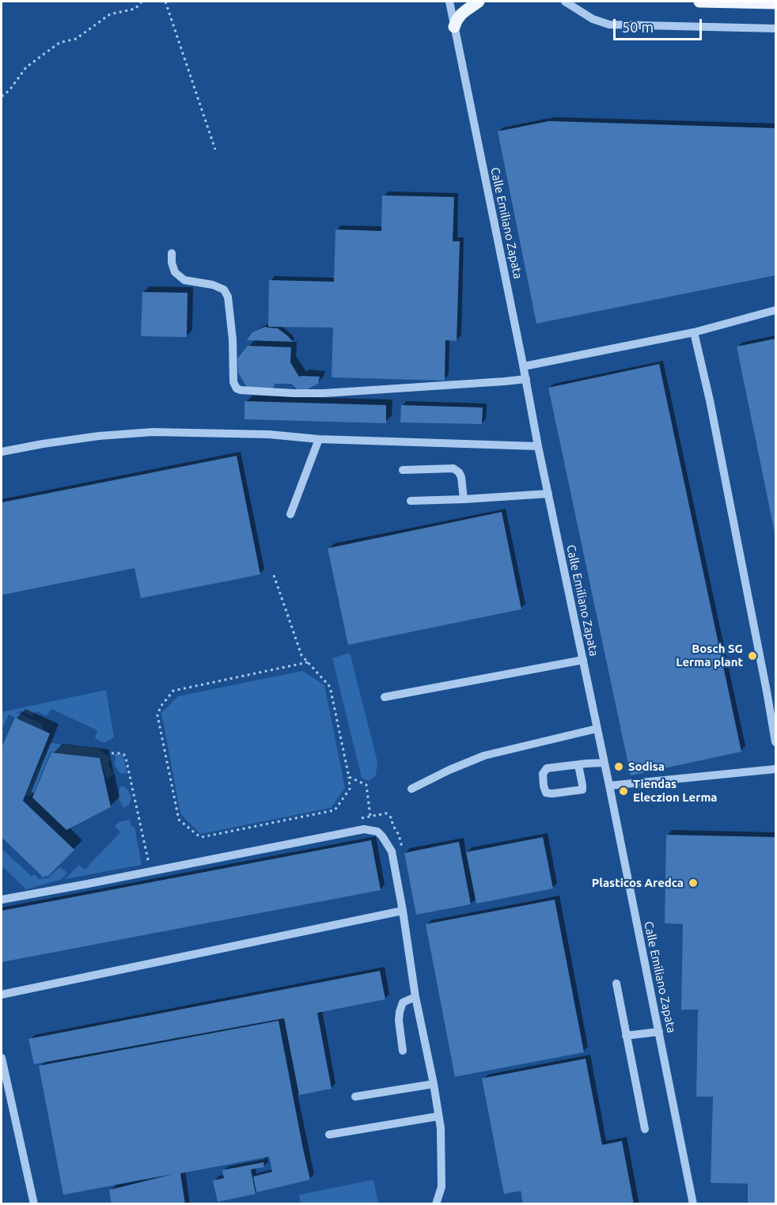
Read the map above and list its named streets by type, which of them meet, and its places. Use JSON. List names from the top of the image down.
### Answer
{
  "streets": {
    "street": ["Calle Emiliano Zapata"]
  },
  "places": [
    "Bosch SG Lerma plant",
    "Sodisa",
    "Tiendas Eleczion Lerma",
    "Plasticos Aredca"
  ],
  "scale_bar": "50 m"
}
